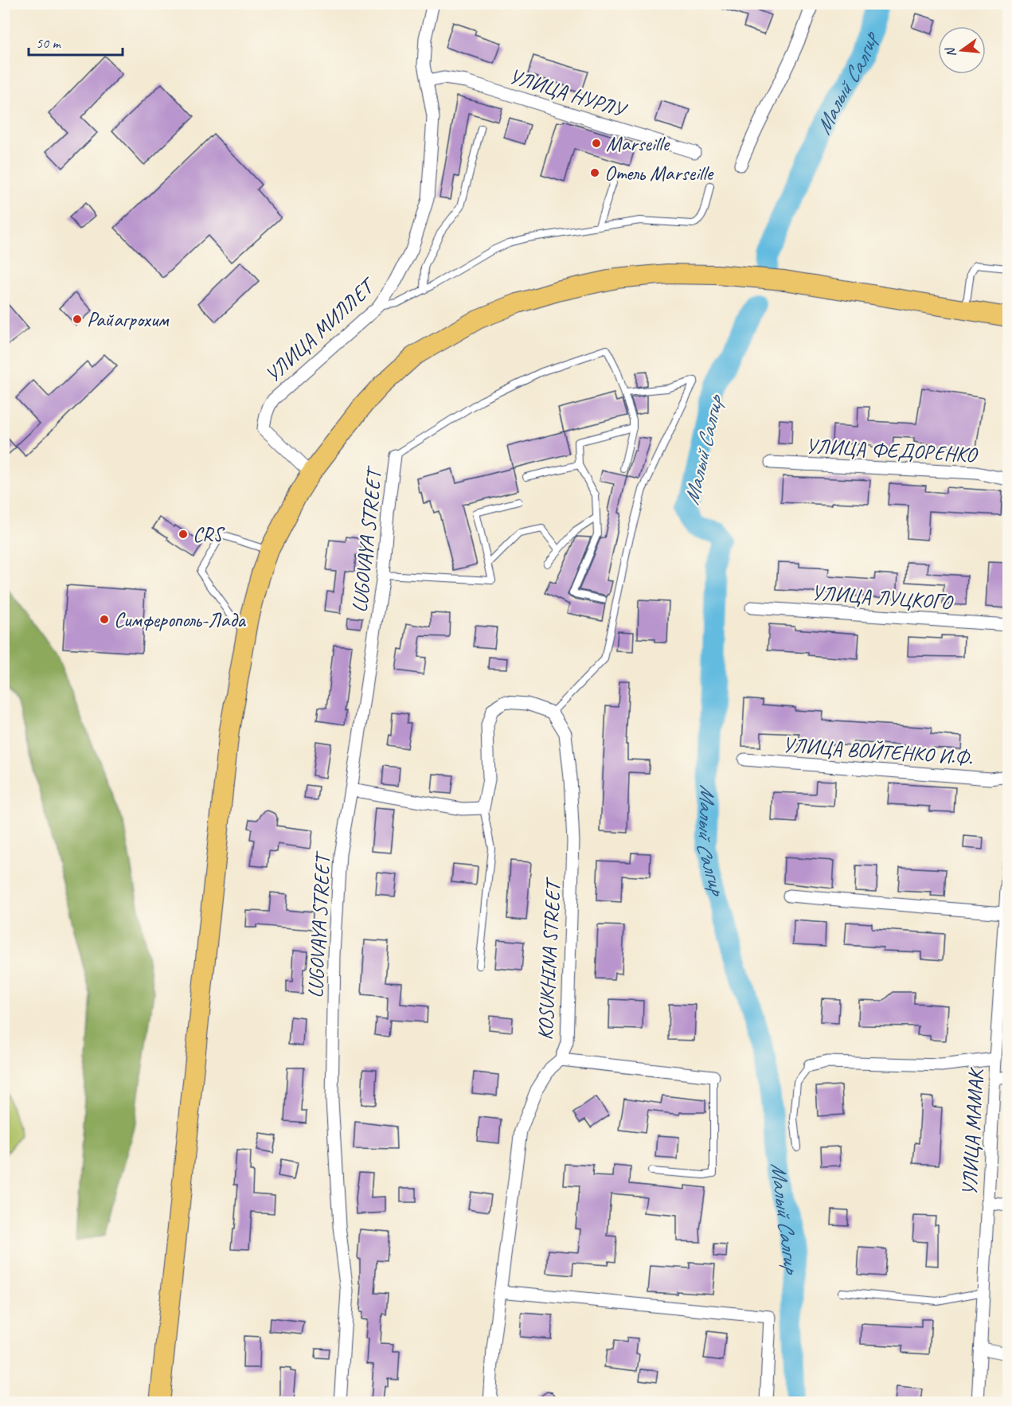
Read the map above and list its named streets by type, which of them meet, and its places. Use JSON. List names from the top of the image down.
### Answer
{
  "streets": {
    "street": [
      "УЛИЦА НУРЛУ",
      "УЛИЦА МИЛЛЕТ",
      "УЛИЦА ФЕДОРЕНКО",
      "LUGOVAYA STREET",
      "УЛИЦА ЛУЦКОГО",
      "УЛИЦА ВОЙТЕНКО И.Ф.",
      "KOSUKHINA STREET",
      "УЛИЦА МАМАК"
    ]
  },
  "crossings": [
    ["УЛИЦА НУРЛУ", "УЛИЦА МИЛЛЕТ"]
  ],
  "water": ["Малый Салгир"],
  "places": [
    "Marseille",
    "Отель Marseille",
    "Райагрохим",
    "CRS",
    "Симферополь-Лада"
  ],
  "scale_bar": "50 m",
  "north": "left"
}
